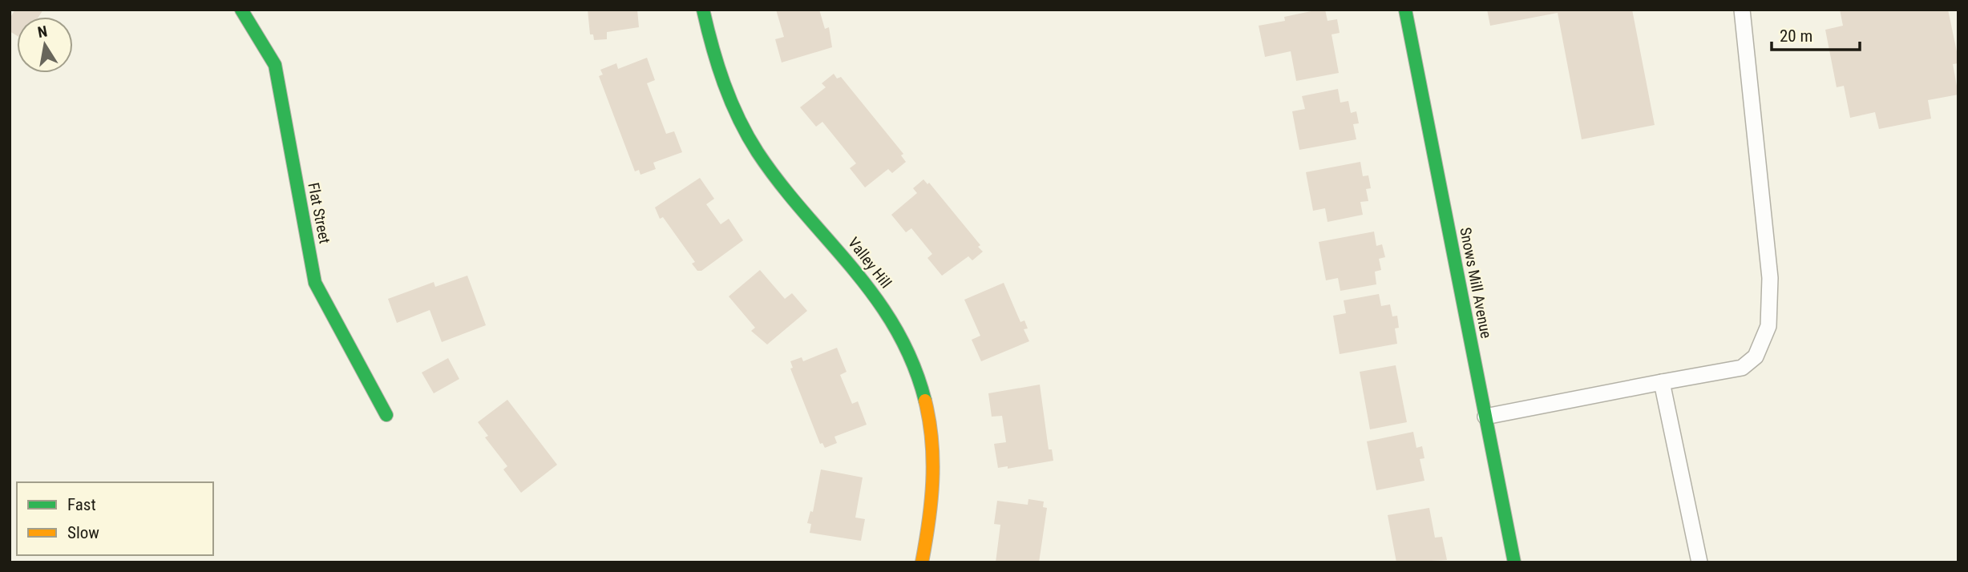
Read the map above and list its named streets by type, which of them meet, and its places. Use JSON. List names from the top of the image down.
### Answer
{
  "streets": {
    "street": ["Flat Street", "Valley Hill", "Snows Mill Avenue"]
  },
  "legend": ["Fast", "Slow"],
  "scale_bar": "20 m",
  "north": "top"
}
